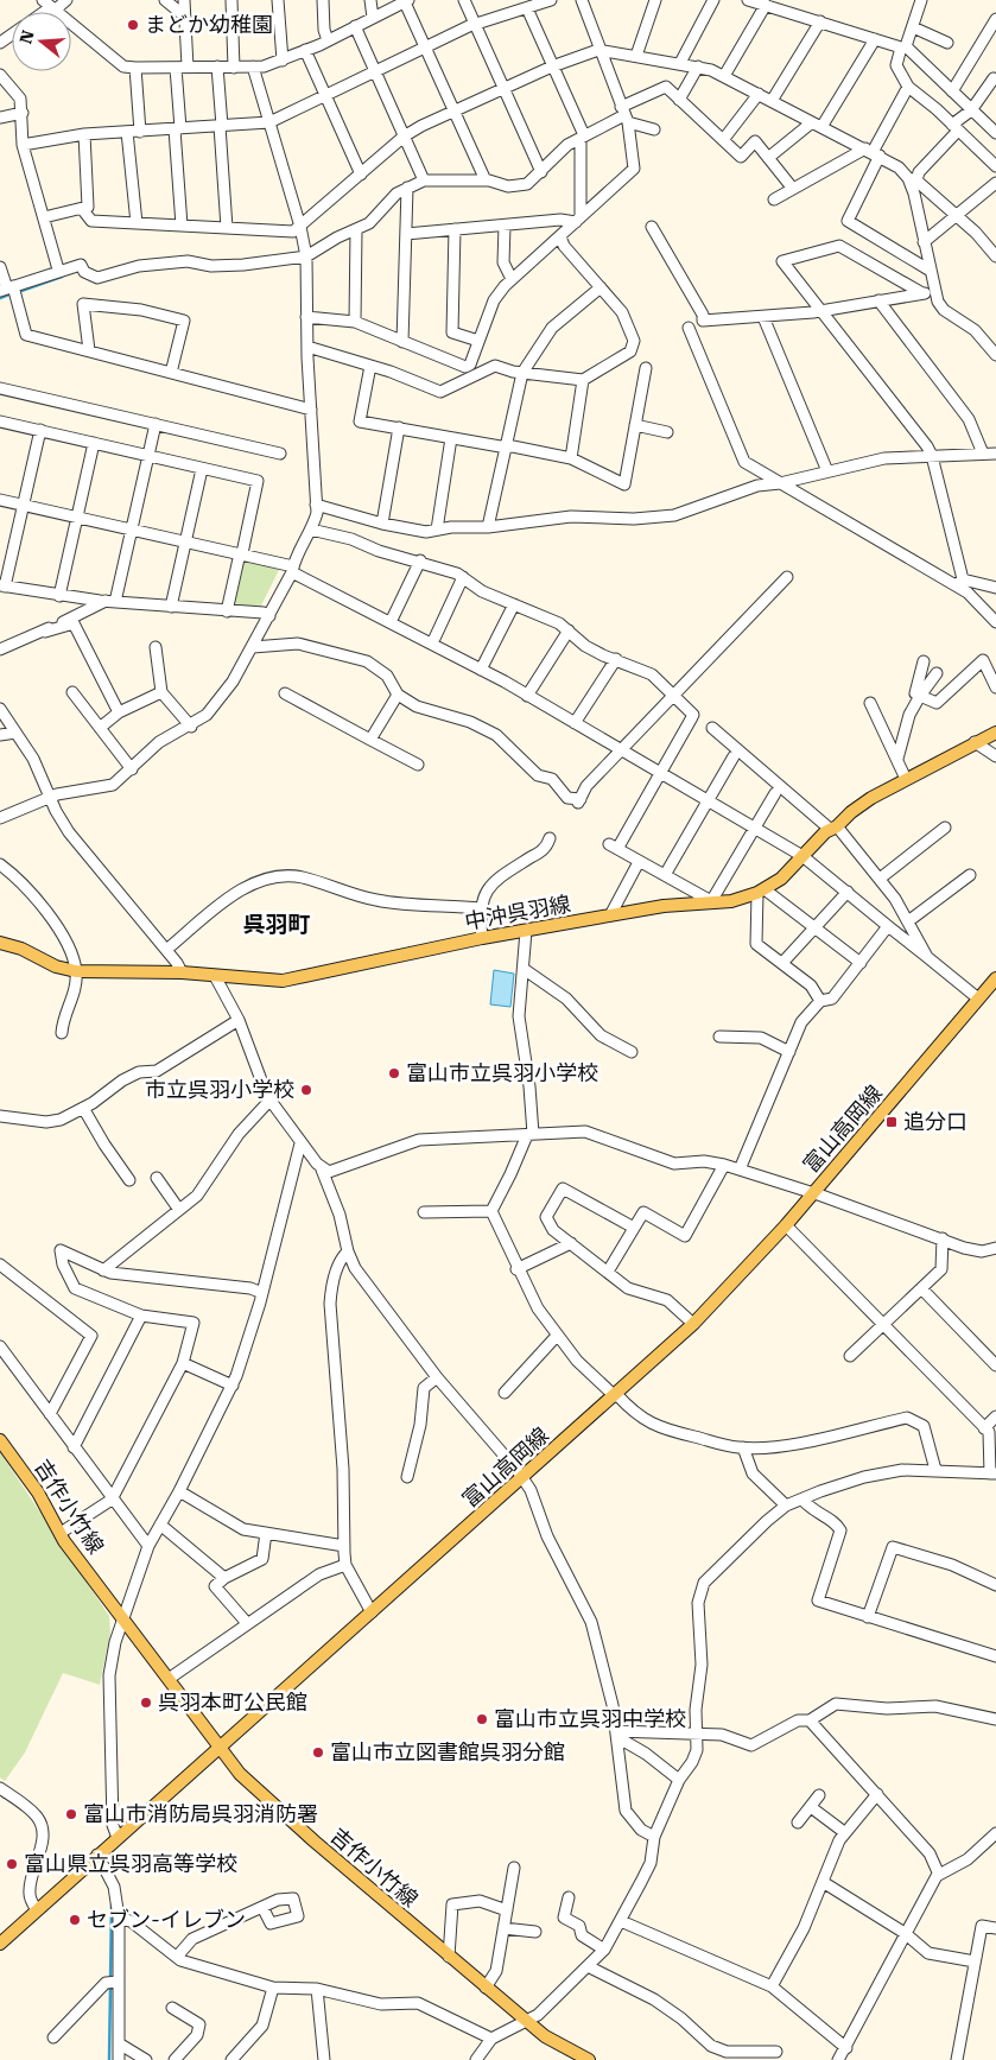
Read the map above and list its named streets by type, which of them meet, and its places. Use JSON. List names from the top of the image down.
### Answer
{
  "streets": {
    "main road": ["中沖呉羽線", "富山高岡線", "吉作小竹線"]
  },
  "crossings": [
    ["富山高岡線", "吉作小竹線"]
  ],
  "districts": ["呉羽町"],
  "places": {
    "other": [
      "まどか幼稚園",
      "富山市立呉羽小学校",
      "市立呉羽小学校",
      "呉羽本町公民館",
      "富山市立呉羽中学校",
      "富山市立図書館呉羽分館",
      "富山市消防局呉羽消防署",
      "富山県立呉羽高等学校",
      "セブン-イレブン"
    ],
    "transit": ["追分口"]
  },
  "north": "left"
}
